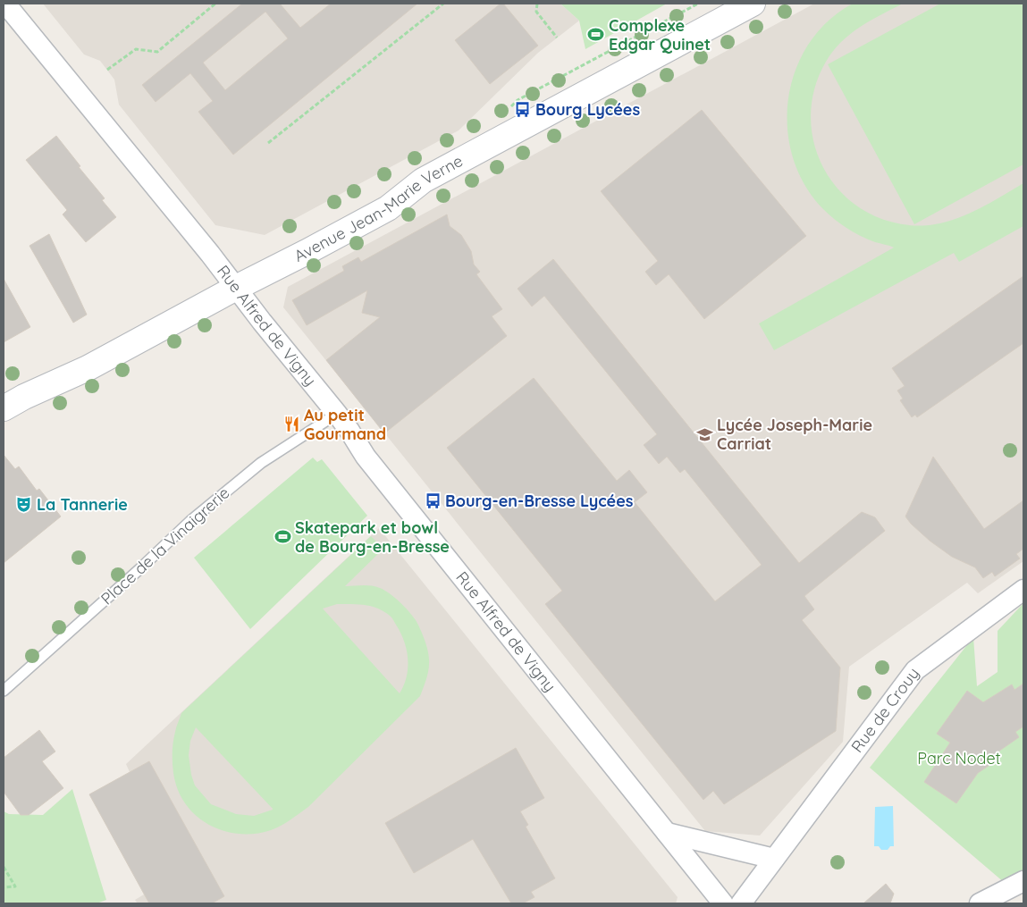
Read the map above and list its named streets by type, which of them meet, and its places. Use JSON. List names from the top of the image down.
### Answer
{
  "streets": {
    "street": ["Avenue Jean-Marie Verne", "Rue Alfred de Vigny", "Rue de Crouy"],
    "lane": ["Place de la Vinaigrerie"]
  },
  "crossings": [
    ["Avenue Jean-Marie Verne", "Rue Alfred de Vigny"],
    ["Rue Alfred de Vigny", "Place de la Vinaigrerie"]
  ],
  "parks": ["Parc Nodet"],
  "places": {
    "sports": ["Complexe Edgar Quinet", "Skatepark et bowl de Bourg-en-Bresse"],
    "bus stop": ["Bourg Lycées", "Bourg-en-Bresse Lycées"],
    "restaurant": ["Au petit Gourmand"],
    "school or university": ["Lycée Joseph-Marie Carriat"],
    "theatre": ["La Tannerie"]
  }
}
